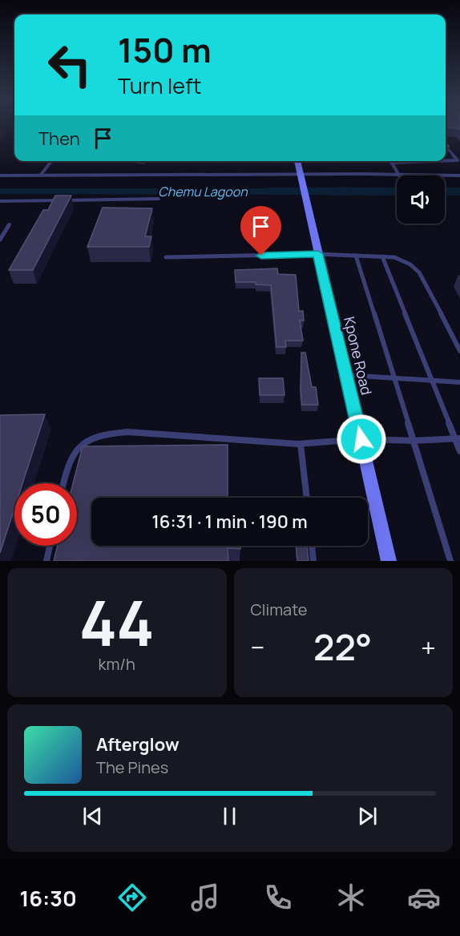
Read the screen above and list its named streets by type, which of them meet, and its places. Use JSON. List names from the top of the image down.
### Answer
{
  "streets": {
    "main road": ["Kpone Road"]
  },
  "water": ["Chemu Lagoon"],
  "page": {
    "turn": ["150 m", "Turn left"],
    "then": "Then",
    "limit": "50",
    "trip": "16:31 · 1 min · 190 m",
    "tile": [
      ["44", "km/h"],
      "Climate"
    ],
    "heat": ["−", "22°", "+"],
    "song": ["Afterglow", "The Pines"],
    "tabs": "16:30"
  }
}
